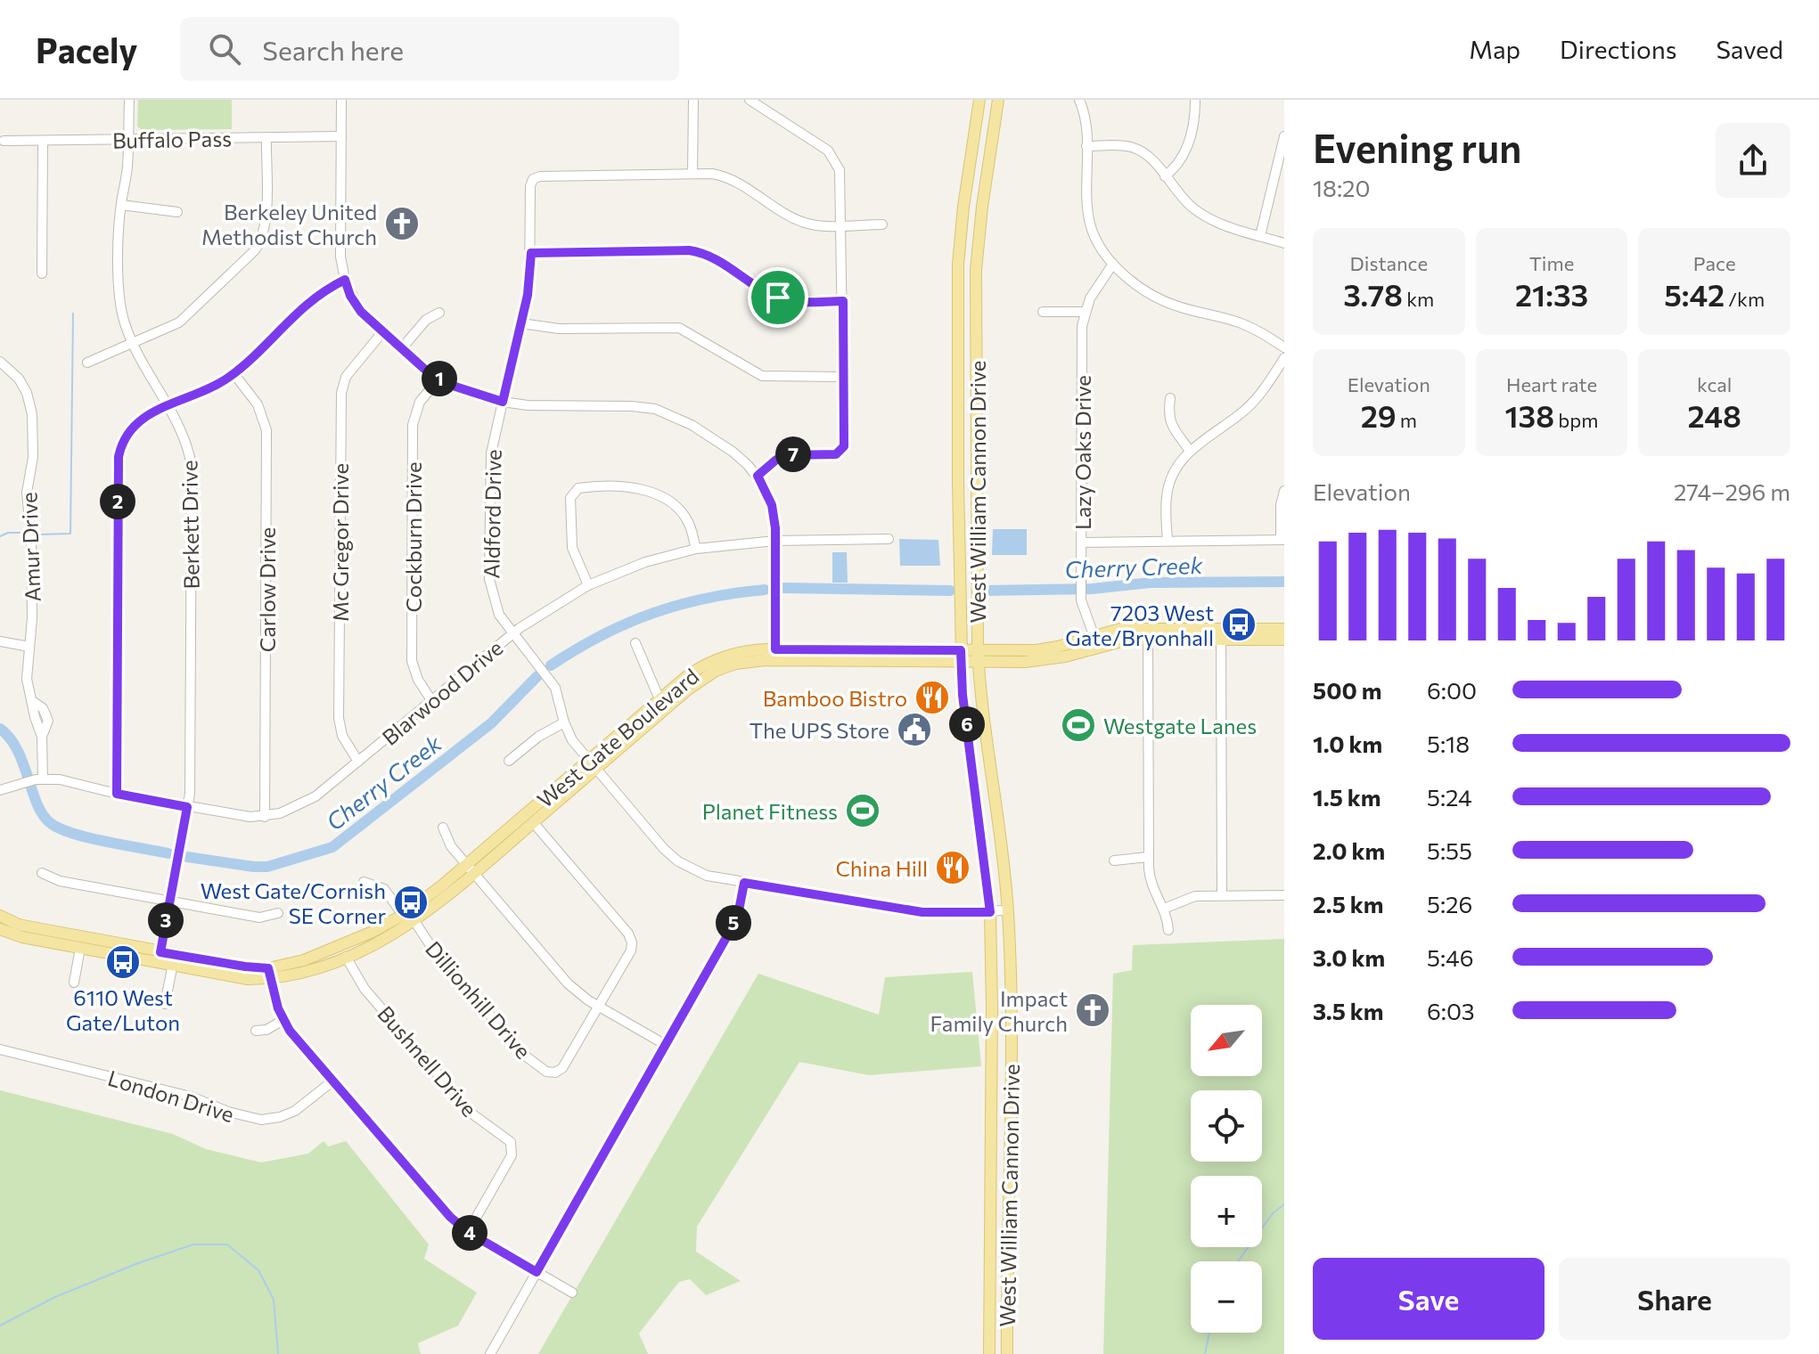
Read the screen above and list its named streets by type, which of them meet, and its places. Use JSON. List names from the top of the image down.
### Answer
{
  "streets": {
    "main road": ["West William Cannon Drive", "West Gate Boulevard"],
    "street": [
      "Buffalo Pass",
      "Lazy Oaks Drive",
      "Aldford Drive",
      "Berkett Drive",
      "Cockburn Drive",
      "Mc Gregor Drive",
      "Amur Drive",
      "Carlow Drive",
      "Blarwood Drive",
      "Dillionhill Drive",
      "Bushnell Drive",
      "London Drive"
    ]
  },
  "crossings": [
    ["Buffalo Pass", "Berkett Drive"],
    ["Lazy Oaks Drive", "West Gate Boulevard"],
    ["West William Cannon Drive", "Aldford Drive"],
    ["West William Cannon Drive", "West Gate Boulevard"],
    ["Aldford Drive", "Blarwood Drive"],
    ["Aldford Drive", "West Gate Boulevard"],
    ["Berkett Drive", "Blarwood Drive"],
    ["Berkett Drive", "West Gate Boulevard"],
    ["Cockburn Drive", "Blarwood Drive"],
    ["Mc Gregor Drive", "Blarwood Drive"],
    ["Amur Drive", "Blarwood Drive"],
    ["Carlow Drive", "Blarwood Drive"],
    ["West Gate Boulevard", "Dillionhill Drive"],
    ["West Gate Boulevard", "Bushnell Drive"]
  ],
  "water": ["Cherry Creek"],
  "places": {
    "church": ["Berkeley United Methodist Church", "Impact Family Church"],
    "bus stop": ["7203 West Gate/Bryonhall", "West Gate/Cornish SE Corner", "6110 West Gate/Luton"],
    "restaurant": ["Bamboo Bistro", "China Hill"],
    "sports": ["Westgate Lanes", "Planet Fitness"],
    "public building": ["The UPS Store"]
  },
  "north": "bottom left",
  "page": {
    "header": "Pacely",
    "search": "Search here",
    "nav": ["Map", "Directions", "Saved"],
    "heading": ["Evening run", "18:20"],
    "stats": [
      ["Distance", "3.78 km"],
      ["Time", "21:33"],
      ["Pace", "5:42 /km"],
      ["Elevation", "29 m"],
      ["Heart rate", "138 bpm"],
      ["kcal", "248"]
    ],
    "pins": [
      "1",
      "7",
      "2",
      "6",
      "3",
      "5",
      "4"
    ],
    "chart": ["Elevation", "274–296 m"],
    "list": [
      {
        "name": "500 m",
        "note": "6:00"
      },
      {
        "name": "1.0 km",
        "note": "5:18"
      },
      {
        "name": "1.5 km",
        "note": "5:24"
      },
      {
        "name": "2.0 km",
        "note": "5:55"
      },
      {
        "name": "2.5 km",
        "note": "5:26"
      },
      {
        "name": "3.0 km",
        "note": "5:46"
      },
      {
        "name": "3.5 km",
        "note": "6:03"
      }
    ],
    "map_buttons": ["+", "−"],
    "buttons": ["Save", "Share"]
  }
}
